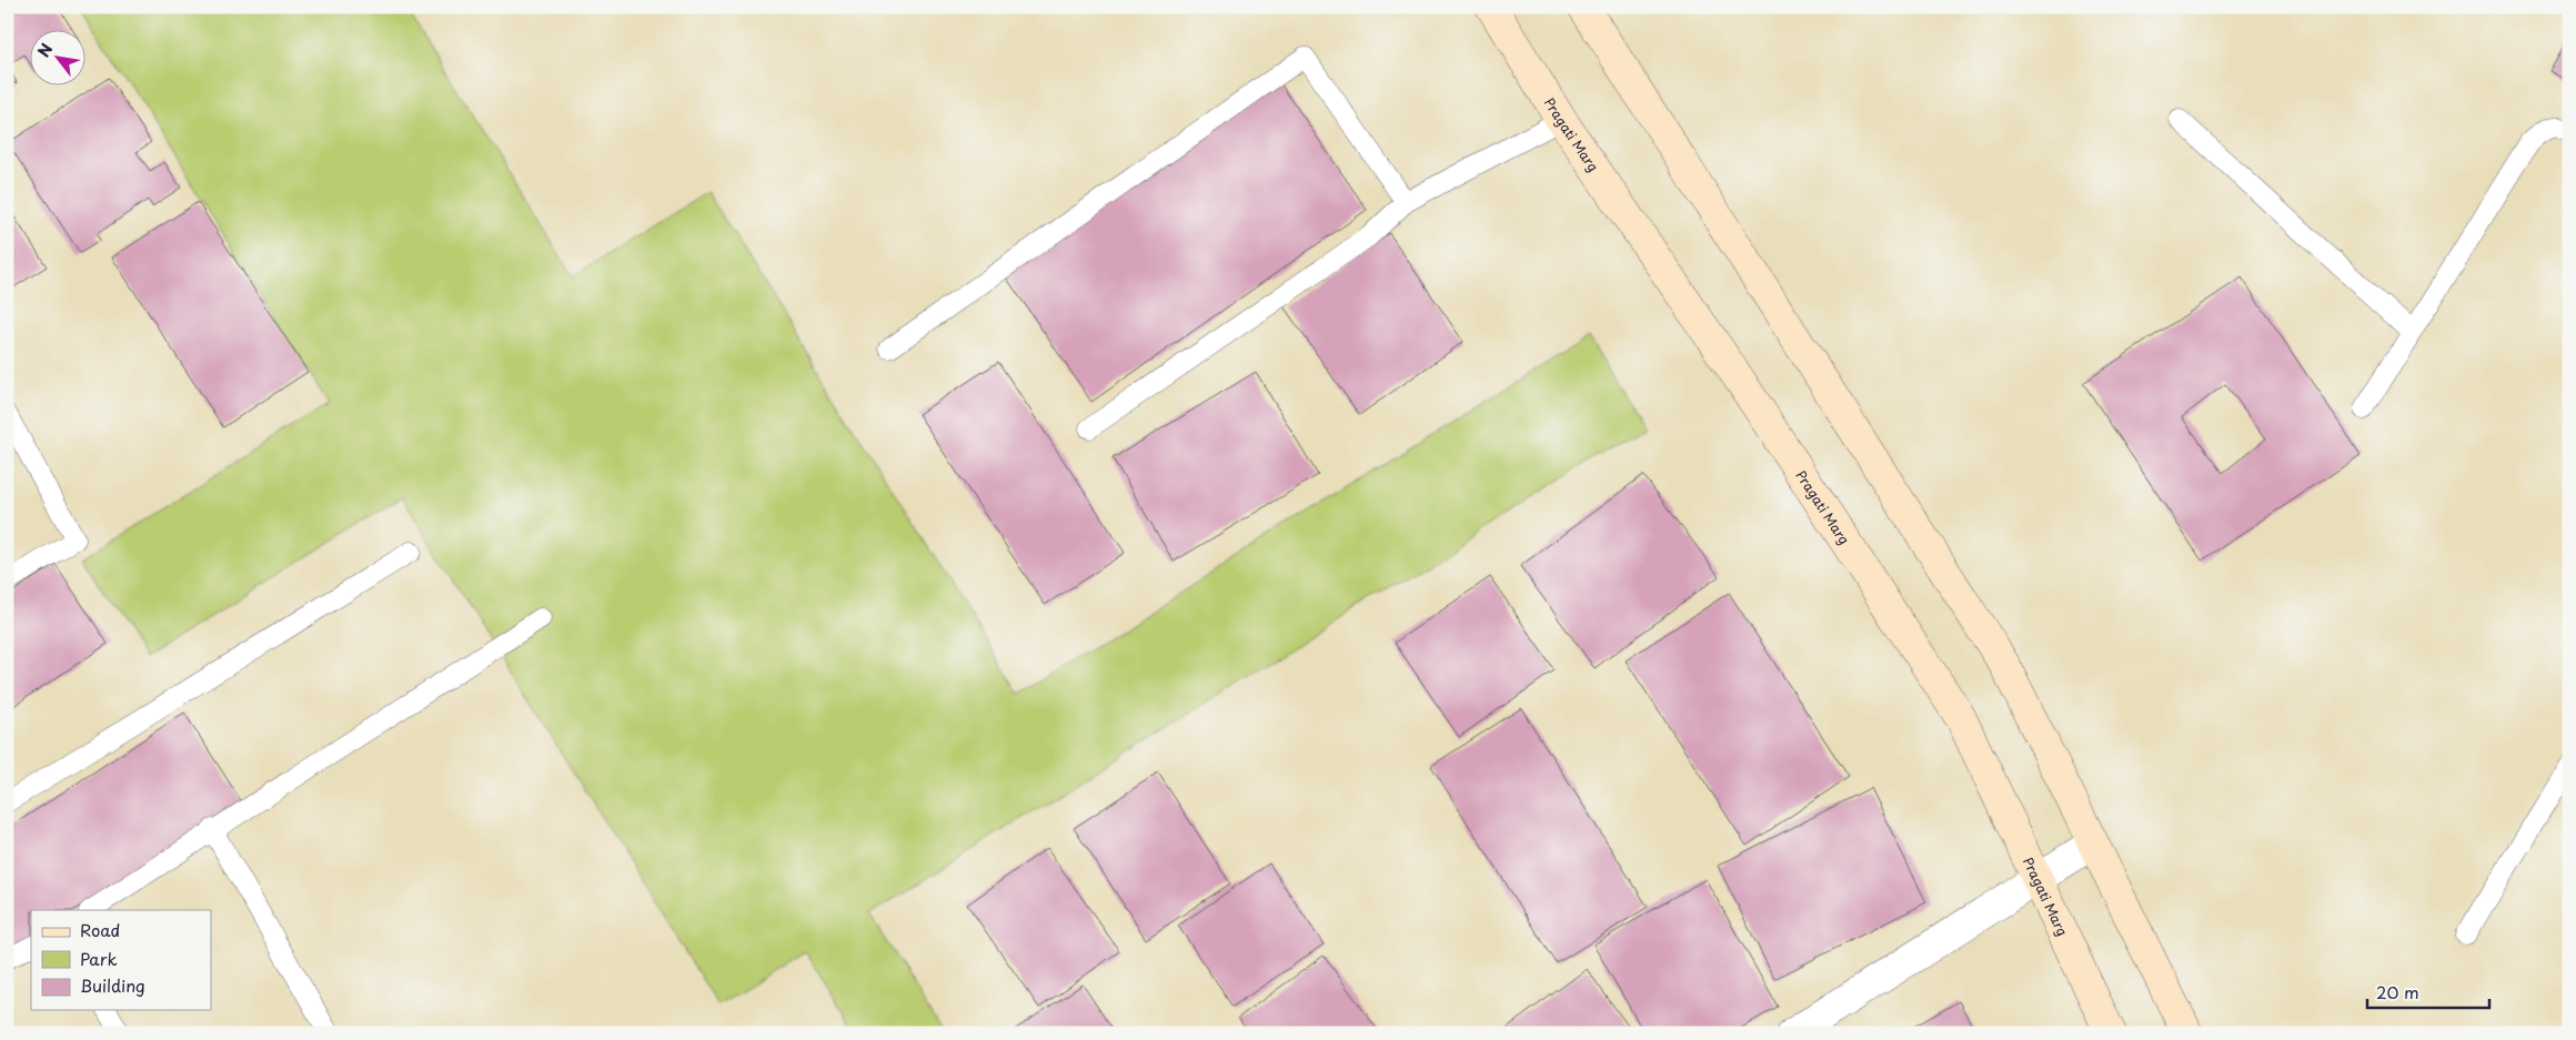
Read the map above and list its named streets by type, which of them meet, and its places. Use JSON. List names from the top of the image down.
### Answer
{
  "streets": {
    "main road": ["Pragati Marg"]
  },
  "legend": ["Road", "Park", "Building"],
  "scale_bar": "20 m",
  "north": "top left"
}
